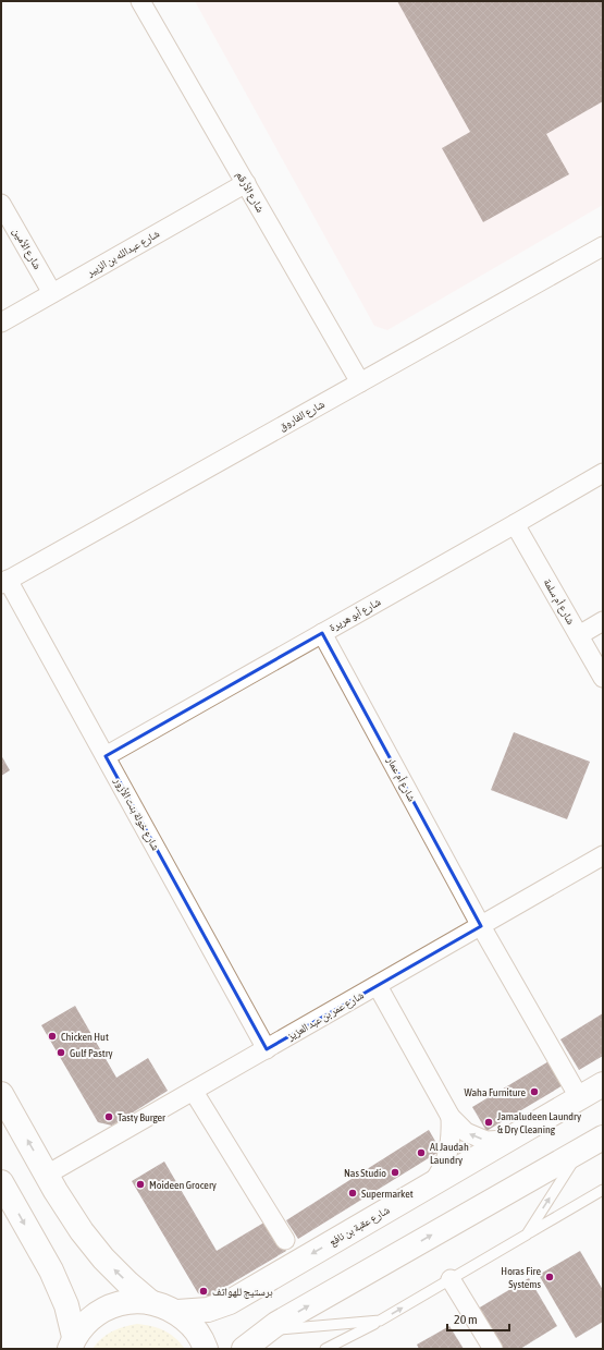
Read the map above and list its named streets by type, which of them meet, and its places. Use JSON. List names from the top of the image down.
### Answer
{
  "streets": {
    "main road": ["شارع عقبة بن نافع"],
    "street": [
      "شارع الأرقم",
      "شارع الأمين",
      "شارع عبدالله بن الزبير",
      "شارع الفاروق",
      "شارع أم سلمة",
      "شارع أبو هريرة",
      "شارع أم عمار",
      "شارع خولة بنت الأزور",
      "شارع عمر بن عبد العزيز"
    ]
  },
  "crossings": [
    ["شارع الأرقم", "شارع عبدالله بن الزبير"],
    ["شارع الأرقم", "شارع الفاروق"],
    ["شارع الأمين", "شارع عبدالله بن الزبير"],
    ["شارع الفاروق", "شارع خولة بنت الأزور"],
    ["شارع أم سلمة", "شارع أبو هريرة"],
    ["شارع أبو هريرة", "شارع أم عمار"],
    ["شارع أبو هريرة", "شارع خولة بنت الأزور"],
    ["شارع أم عمار", "شارع عمر بن عبد العزيز"],
    ["شارع أم عمار", "شارع عقبة بن نافع"],
    ["شارع خولة بنت الأزور", "شارع عمر بن عبد العزيز"]
  ],
  "places": [
    "Chicken Hut",
    "Gulf Pastry",
    "Waha Furniture",
    "Tasty Burger",
    "Jamaludeen Laundry & Dry Cleaning",
    "Al Jaudah Laundry",
    "Nas Studio",
    "Moideen Grocery",
    "Supermarket",
    "Horas Fire Systems",
    "برستيج للهواتف"
  ],
  "scale_bar": "20 m"
}
